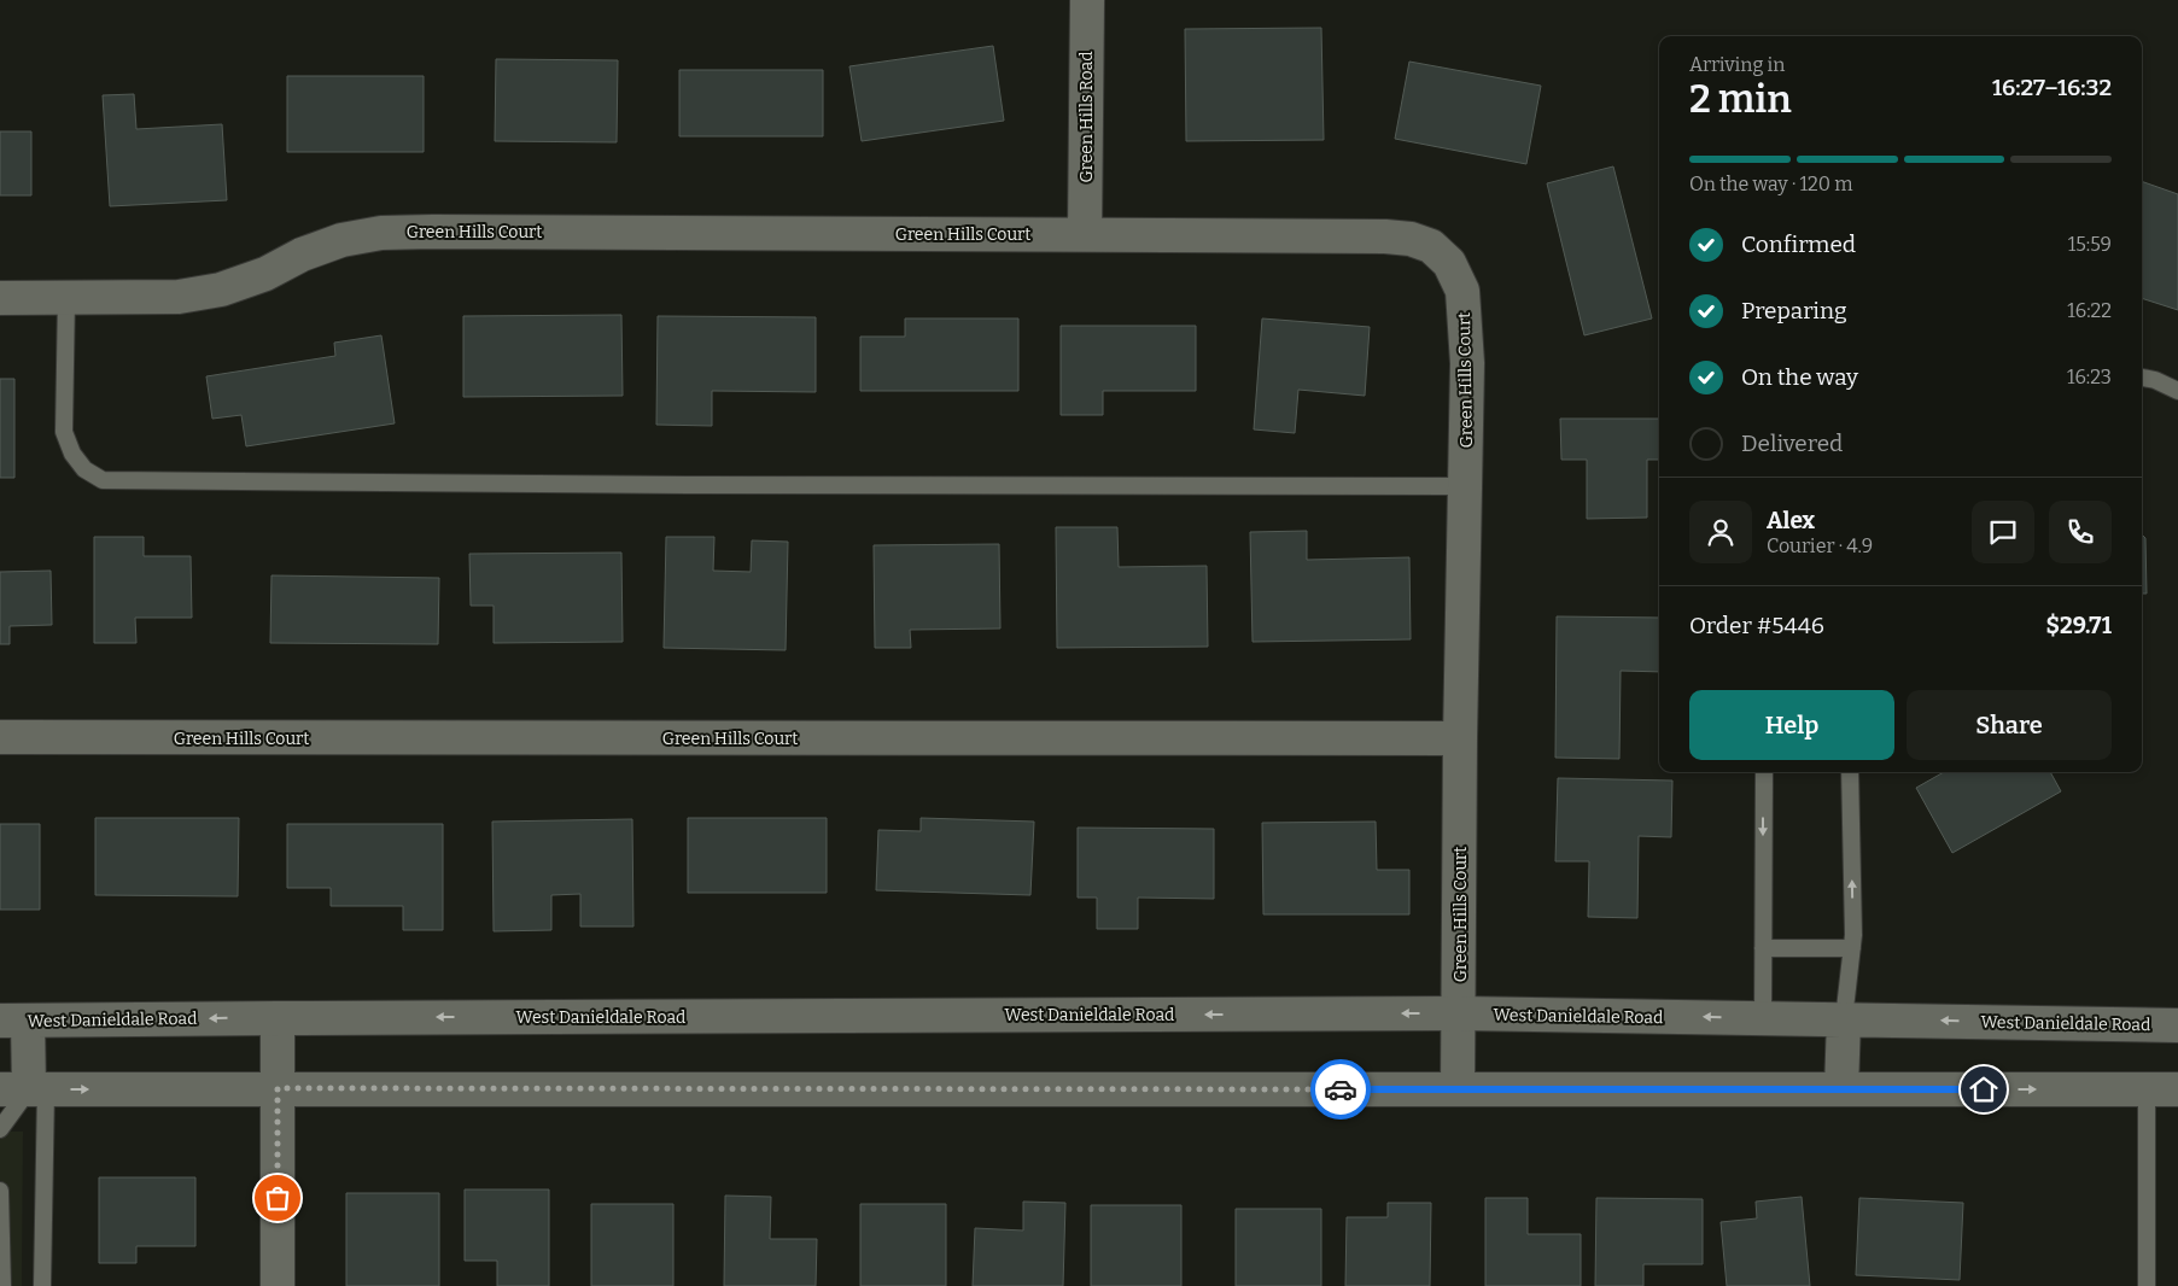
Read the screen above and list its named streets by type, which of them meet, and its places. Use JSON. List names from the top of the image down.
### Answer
{
  "streets": {
    "main road": ["Green Hills Road", "Green Hills Court", "West Danieldale Road"]
  },
  "crossings": [
    ["Green Hills Road", "Green Hills Court"],
    ["Green Hills Court", "West Danieldale Road"]
  ],
  "page": {
    "heading": ["2 min", "Arriving in", "16:27–16:32"],
    "panel": [
      "Alex",
      "Courier · 4.9",
      "Order #5446",
      "$29.71"
    ],
    "bar": "On the way · 120 m",
    "list": [
      ["Confirmed", "15:59"],
      ["Preparing", "16:22"],
      ["On the way", "16:23"],
      "Delivered"
    ],
    "buttons": ["Help", "Share"]
  }
}
